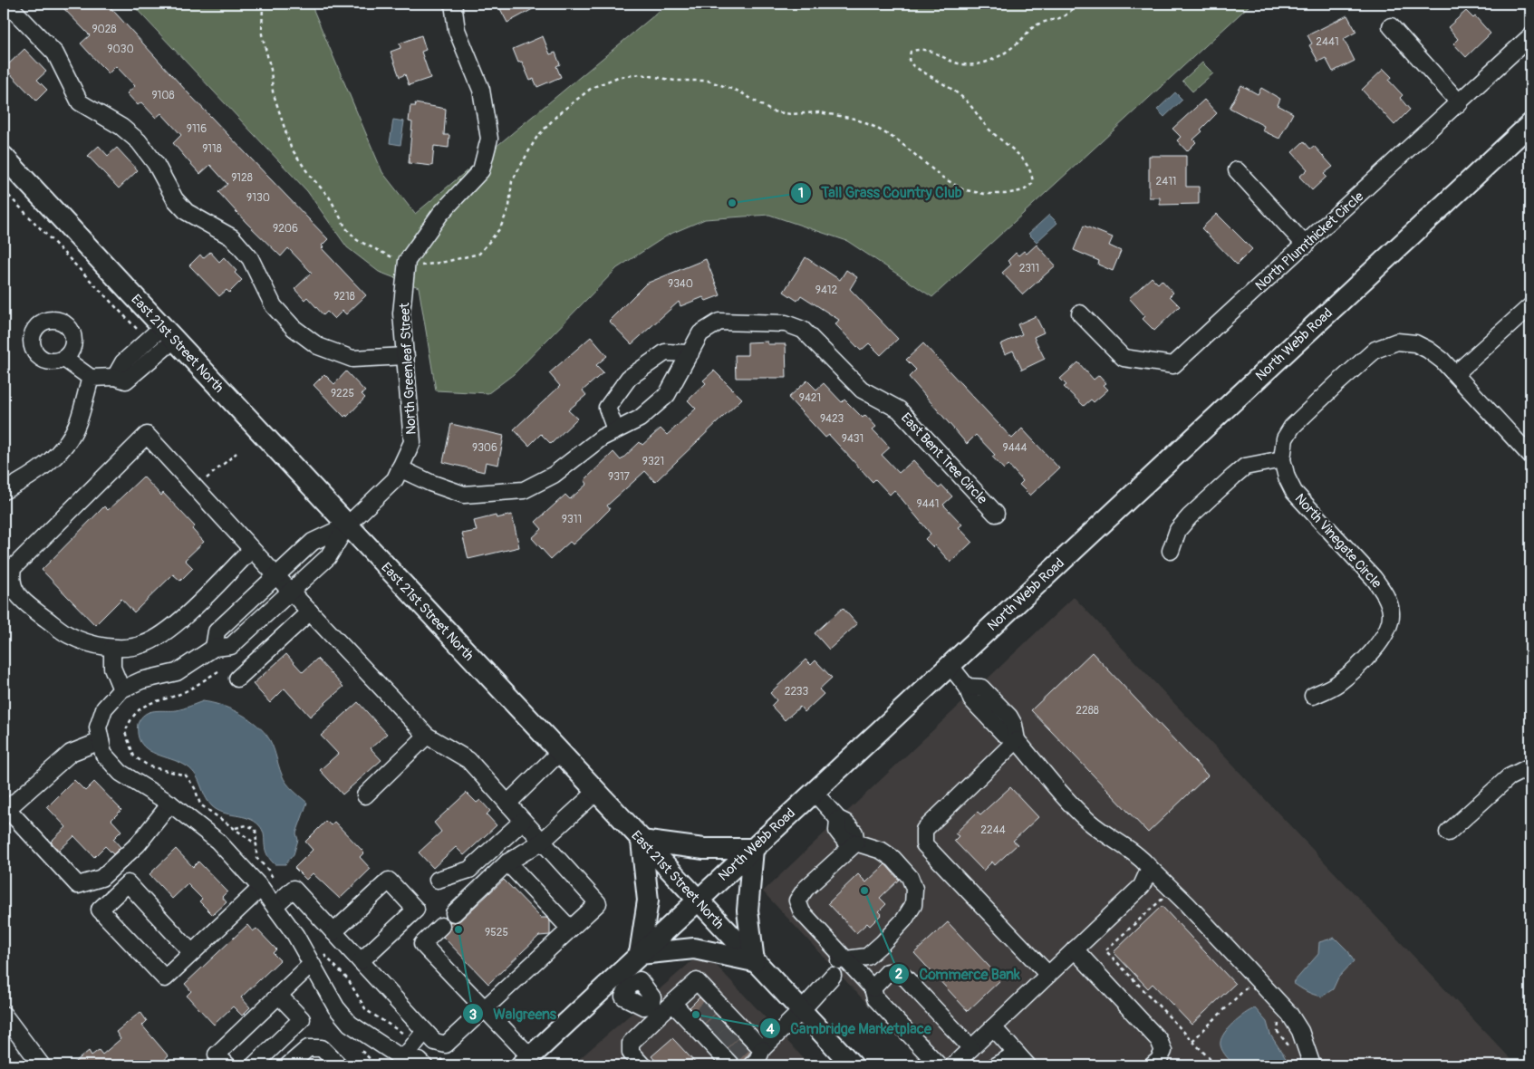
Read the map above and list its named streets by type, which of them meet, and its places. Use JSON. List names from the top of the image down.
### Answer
{
  "streets": {
    "main road": ["East 21st Street North", "North Webb Road"],
    "street": [
      "North Plumthicket Circle",
      "North Greenleaf Street",
      "East Bent Tree Circle",
      "North Vinegate Circle"
    ]
  },
  "crossings": [
    ["East 21st Street North", "North Webb Road"],
    ["East 21st Street North", "North Greenleaf Street"],
    ["North Greenleaf Street", "East Bent Tree Circle"]
  ],
  "places": [
    "Tall Grass Country Club",
    "Commerce Bank",
    "Walgreens",
    "Cambridge Marketplace"
  ],
  "house_numbers": [
    "9028",
    "2441",
    "9030",
    "9108",
    "9116",
    "9118",
    "9128",
    "2411",
    "9130",
    "9206",
    "2311",
    "9340",
    "9412",
    "9218",
    "9225",
    "9421",
    "9423",
    "9431",
    "9306",
    "9444",
    "9321",
    "9317",
    "9441",
    "9311",
    "2233",
    "2288",
    "2244",
    "9525"
  ]
}
